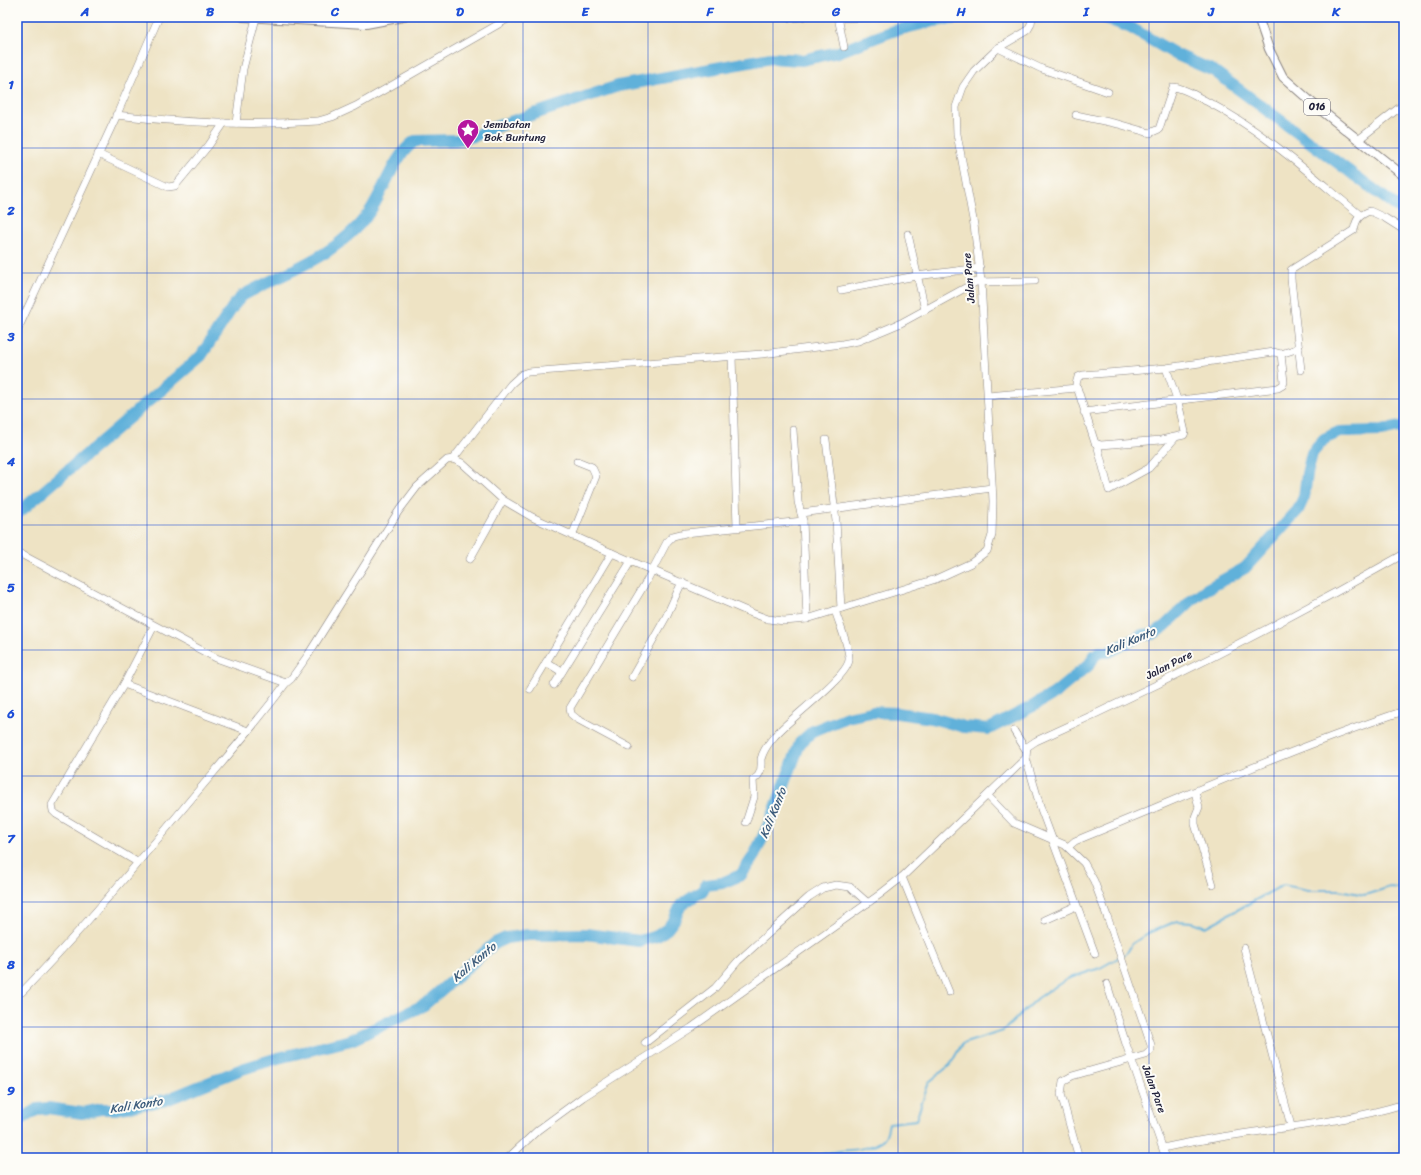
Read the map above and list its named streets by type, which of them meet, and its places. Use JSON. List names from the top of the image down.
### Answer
{
  "streets": {
    "main road": ["016"],
    "street": ["Jalan Pare"]
  },
  "water": ["Kali Konto"],
  "places": {
    "place": ["Jembatan Bok Buntung"]
  },
  "grid": {
    "columns": [
      "A",
      "B",
      "C",
      "D",
      "E",
      "F",
      "G",
      "H",
      "I",
      "J",
      "K"
    ],
    "rows": [
      "1",
      "2",
      "3",
      "4",
      "5",
      "6",
      "7",
      "8",
      "9"
    ]
  }
}
